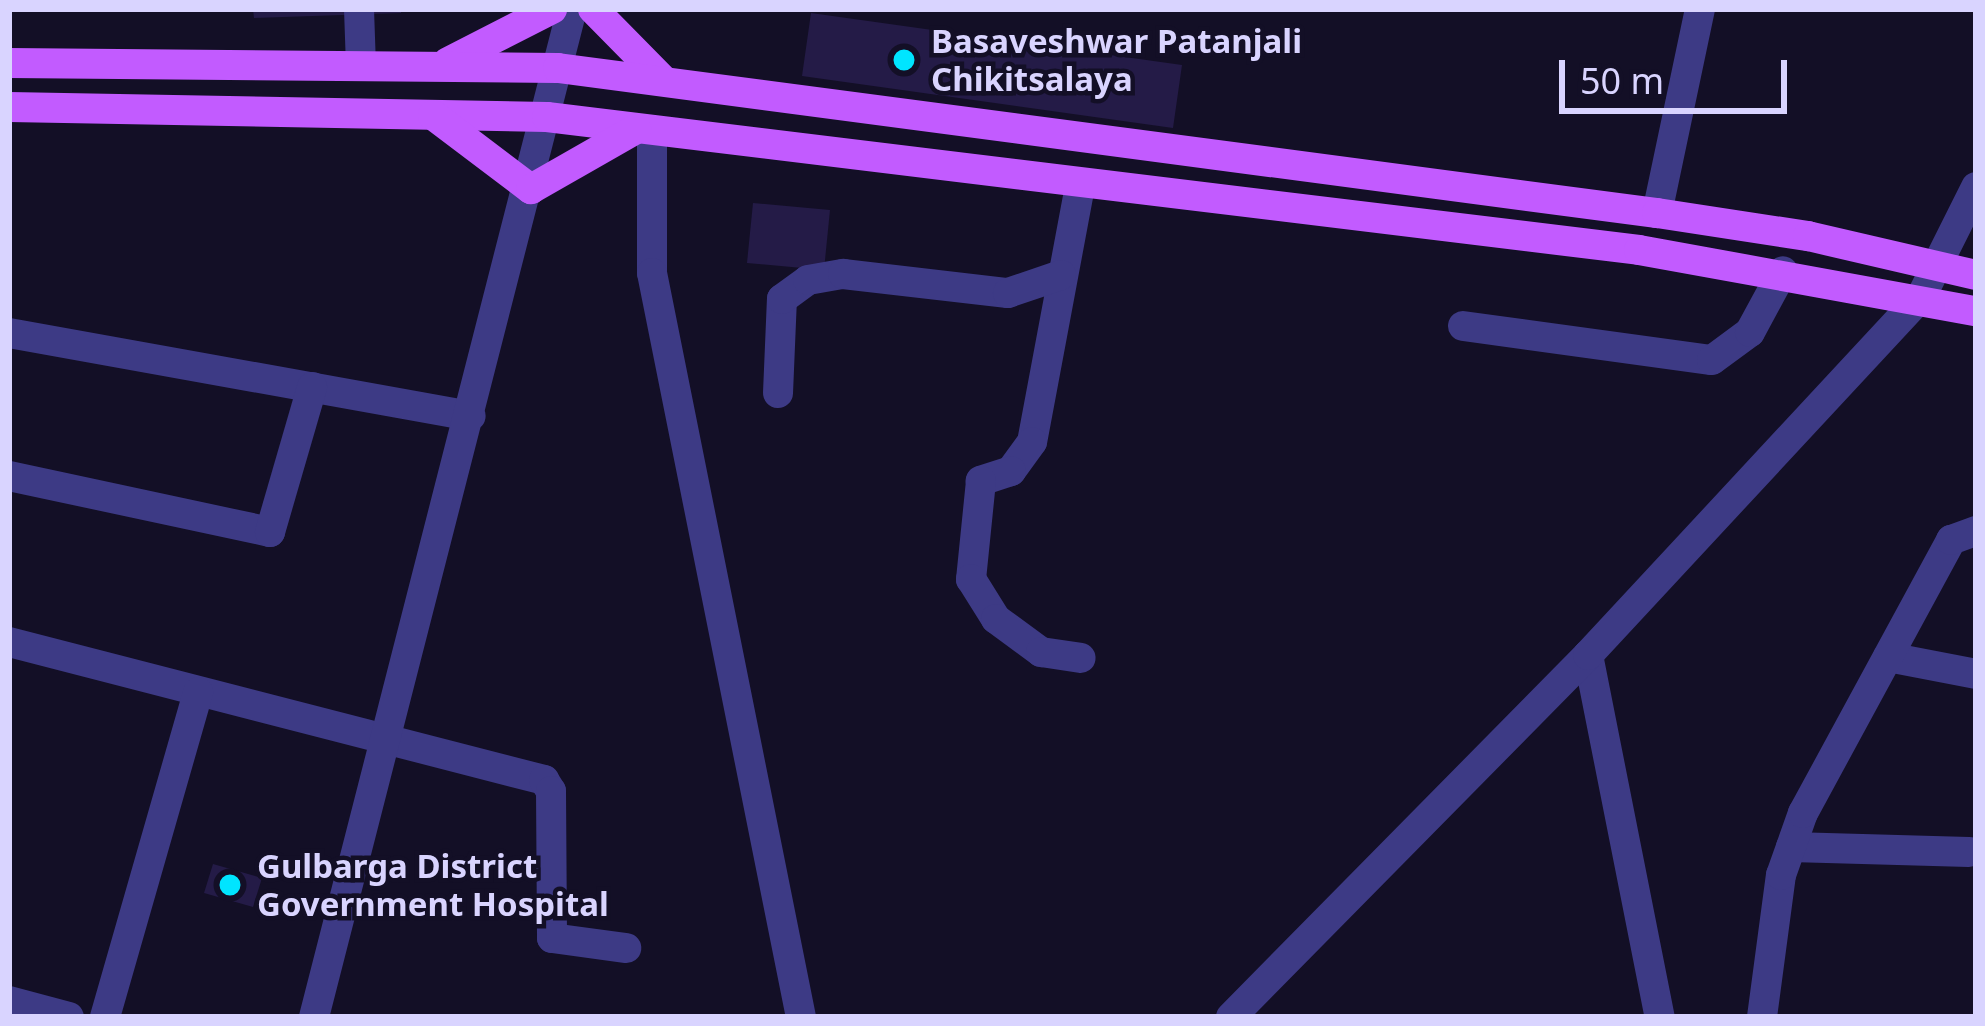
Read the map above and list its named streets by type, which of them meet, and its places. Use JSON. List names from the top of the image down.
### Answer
{
  "places": ["Basaveshwar Patanjali Chikitsalaya", "Gulbarga District Government Hospital"],
  "scale_bar": "50 m"
}
